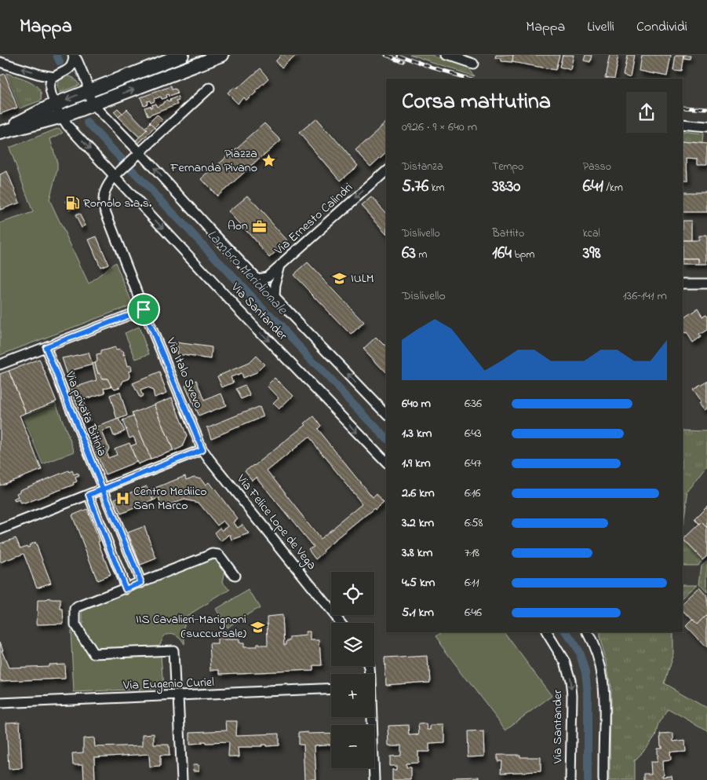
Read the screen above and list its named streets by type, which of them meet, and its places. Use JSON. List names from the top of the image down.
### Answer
{
  "streets": {
    "street": [
      "Via Ernesto Calindri",
      "Via Santander",
      "Via Italo Svevo",
      "Via privata Bitinia",
      "Via Felice Lope de Vega",
      "Via Eugenio Curiel"
    ]
  },
  "crossings": [
    ["Via Ernesto Calindri", "Via Santander"],
    ["Via Santander", "Via Italo Svevo"],
    ["Via Italo Svevo", "Via Felice Lope de Vega"]
  ],
  "one_way": ["Via Ernesto Calindri"],
  "water": ["Lambro Meridionale"],
  "places": {
    "place": ["Piazza Fernanda Pivano"],
    "fuel station": ["Romolo s.a.s."],
    "office": ["Aon"],
    "school or university": ["IULM", "IIS Cavalieri-Marignoni (succursale)"],
    "hospital": ["Centro Mediico San Marco"]
  },
  "page": {
    "header": "Mappa",
    "nav": ["Mappa", "Livelli", "Condividi"],
    "heading": ["Corsa mattutina", "09:26 · 9 × 640 m"],
    "stats": [
      ["Distanza", "5.76 km"],
      ["Tempo", "38:30"],
      ["Passo", "6:41 /km"],
      ["Dislivello", "63 m"],
      ["Battito", "164 bpm"],
      ["kcal", "398"]
    ],
    "chart": ["Dislivello", "136–141 m"],
    "list": [
      {
        "name": "640 m",
        "note": "6:36"
      },
      {
        "name": "1.3 km",
        "note": "6:43"
      },
      {
        "name": "1.9 km",
        "note": "6:47"
      },
      {
        "name": "2.6 km",
        "note": "6:16"
      },
      {
        "name": "3.2 km",
        "note": "6:58"
      },
      {
        "name": "3.8 km",
        "note": "7:18"
      },
      {
        "name": "4.5 km",
        "note": "6:11"
      },
      {
        "name": "5.1 km",
        "note": "6:46"
      }
    ],
    "map_buttons": ["+", "−"]
  }
}
